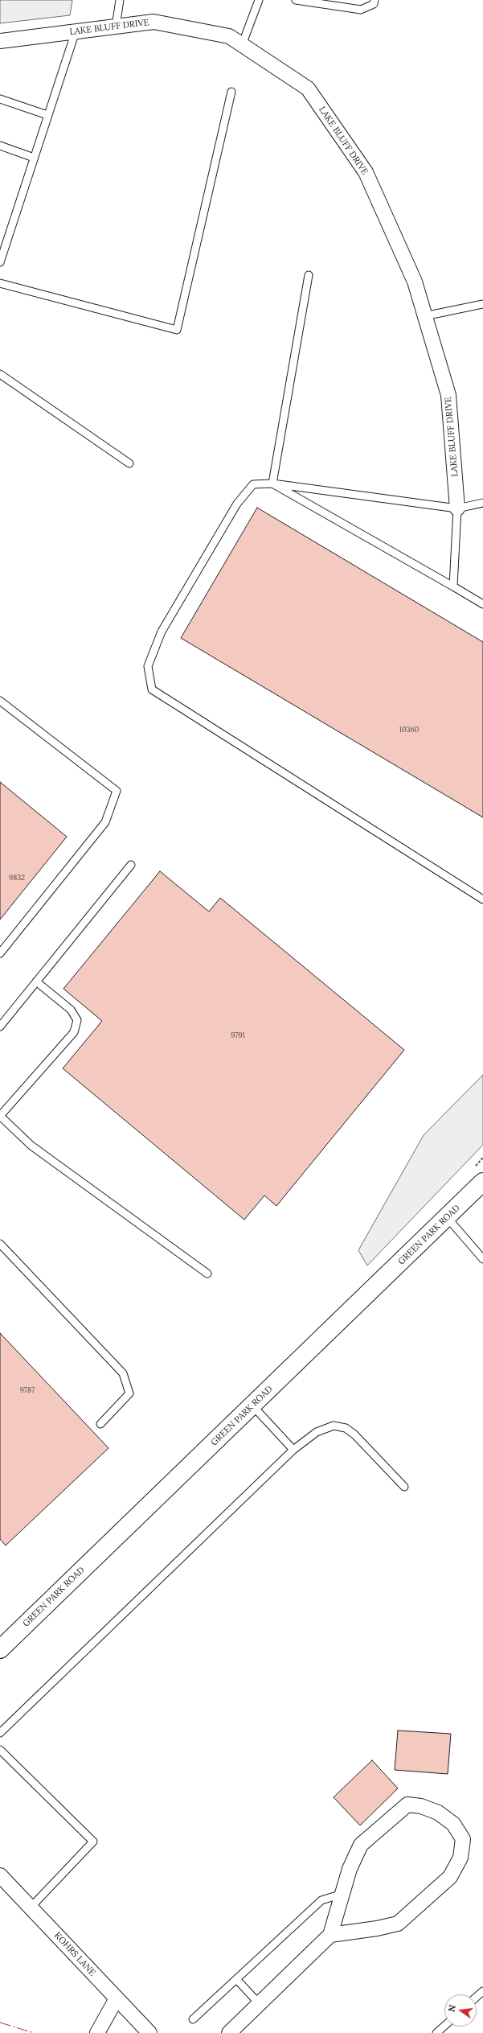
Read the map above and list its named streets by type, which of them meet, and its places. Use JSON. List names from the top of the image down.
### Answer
{
  "streets": {
    "street": ["LAKE BLUFF DRIVE", "GREEN PARK ROAD", "KOHRS LANE"]
  },
  "house_numbers": [
    "10360",
    "9832",
    "9791",
    "9787"
  ],
  "north": "left"
}
